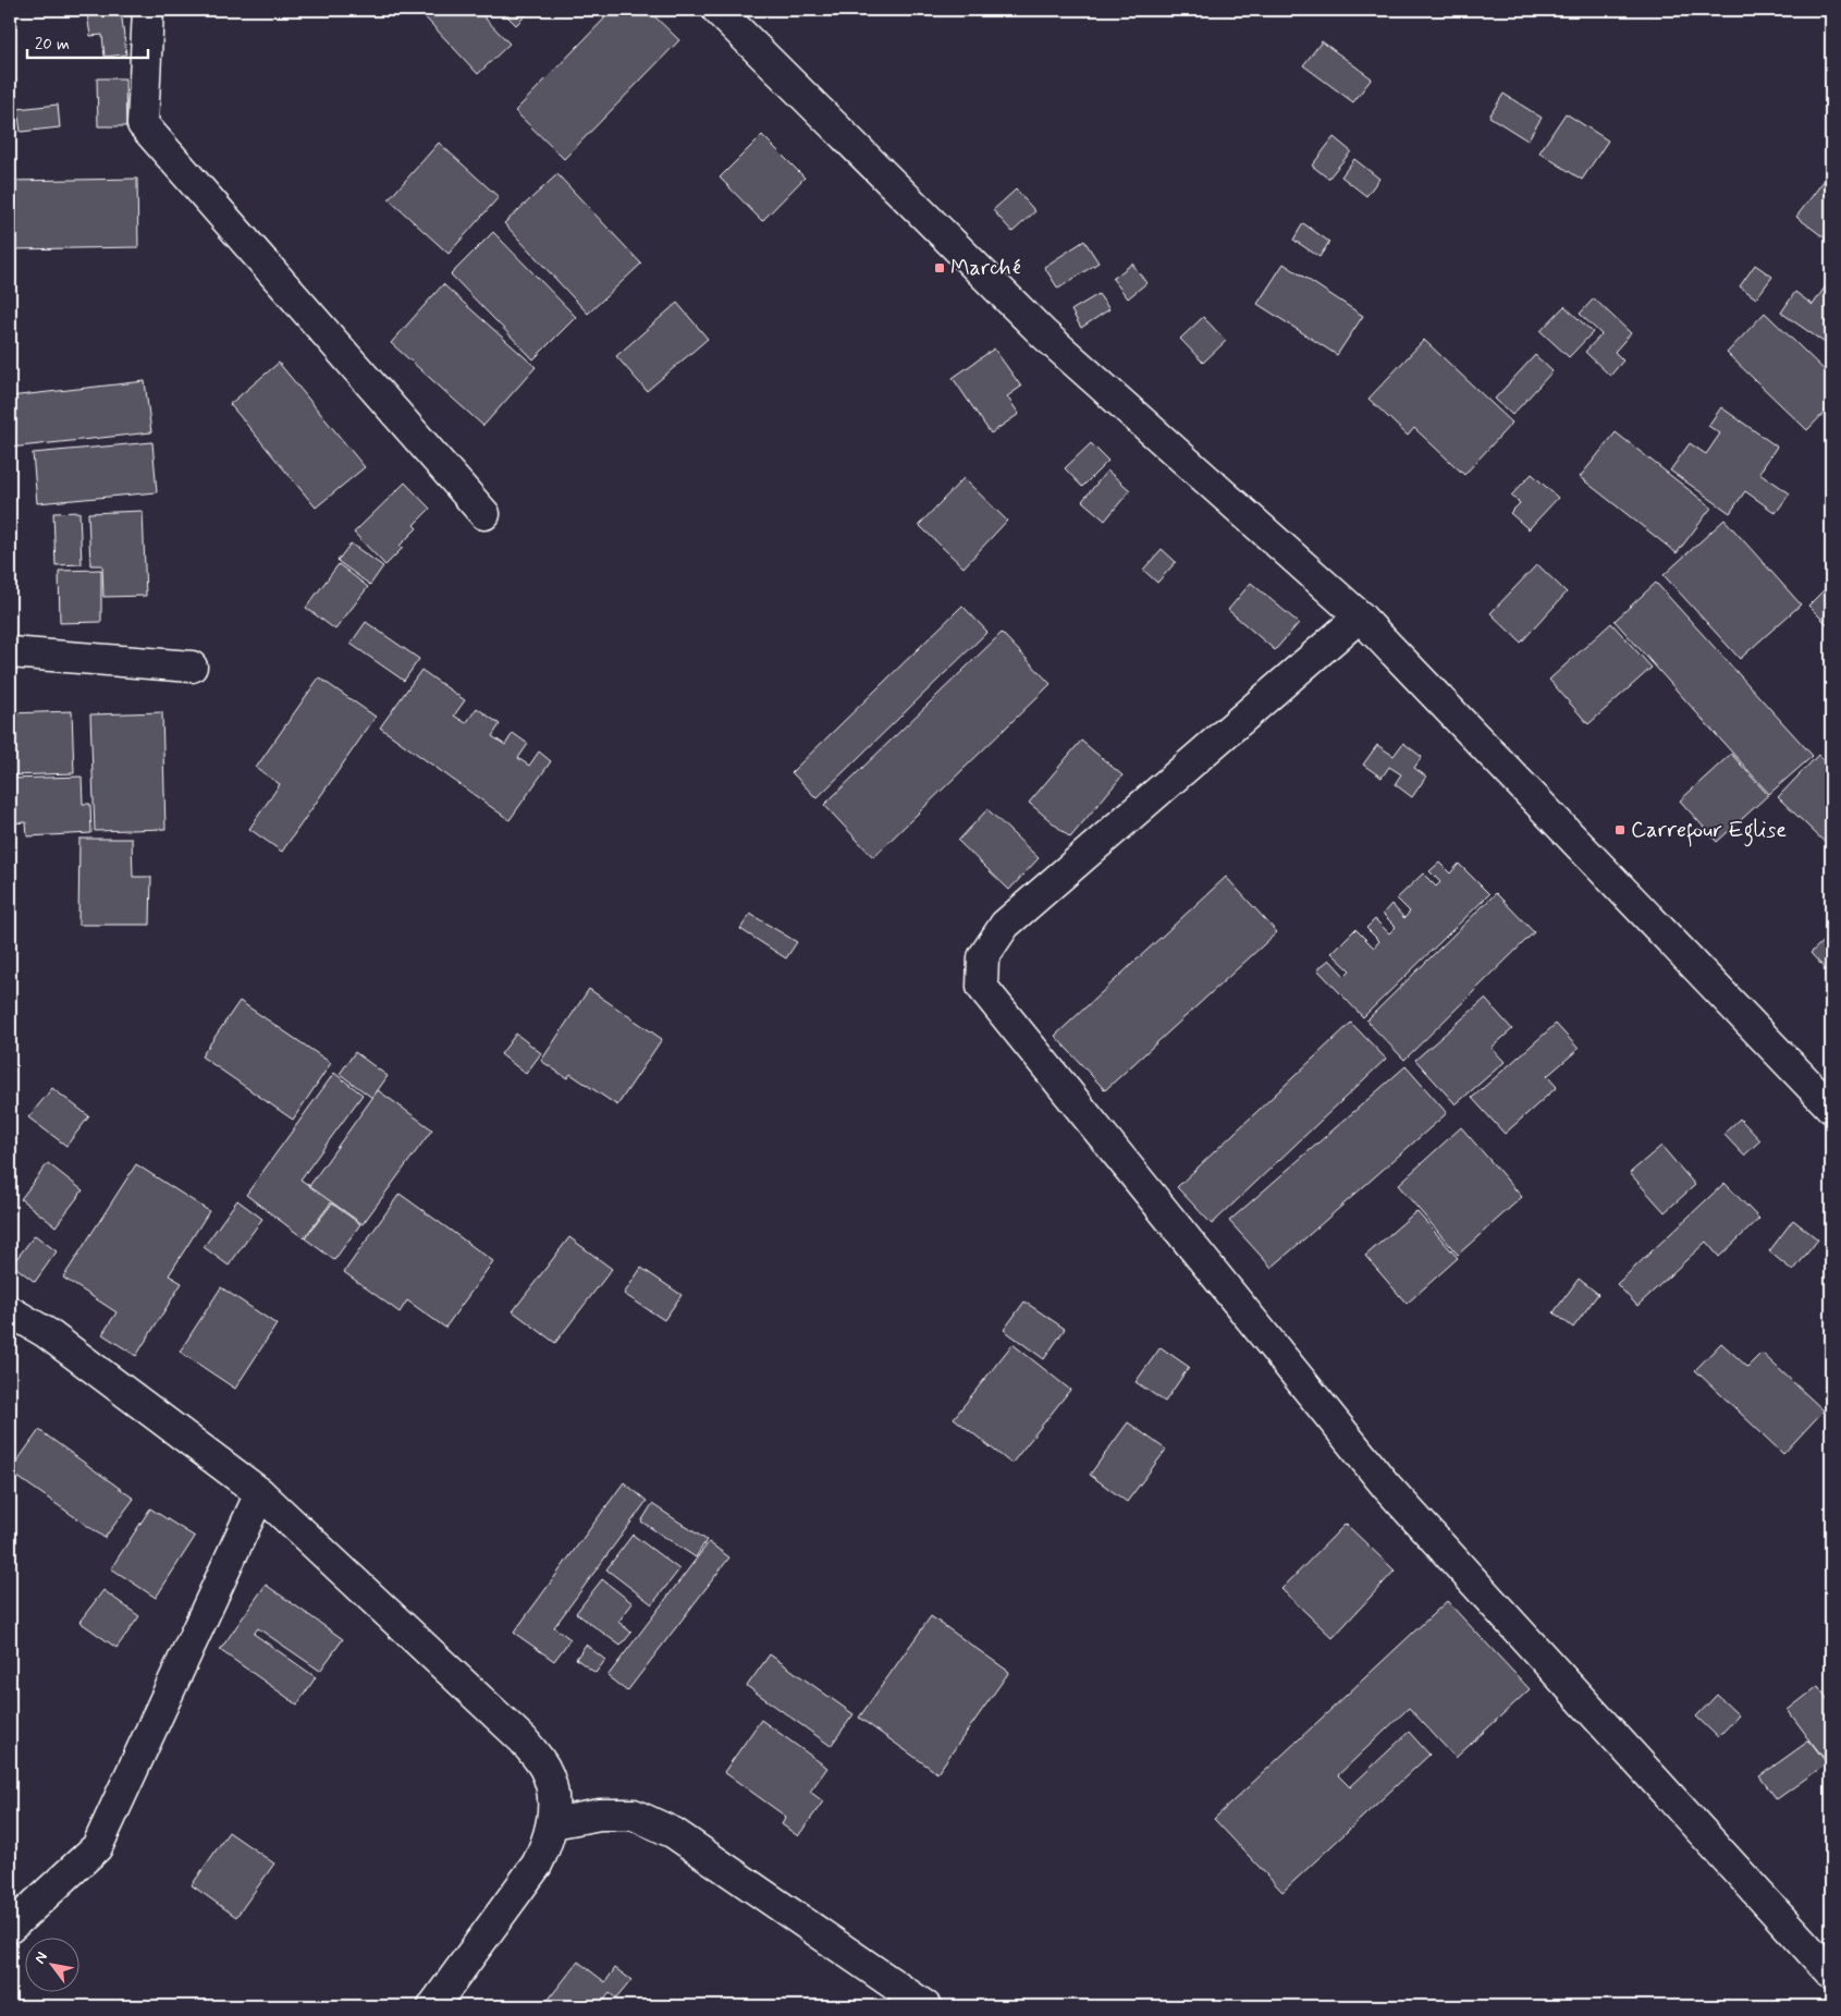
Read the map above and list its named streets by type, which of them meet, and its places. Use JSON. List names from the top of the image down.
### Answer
{
  "places": {
    "transit": ["Marché", "Carrefour Eglise"]
  },
  "scale_bar": "20 m",
  "north": "top left"
}
